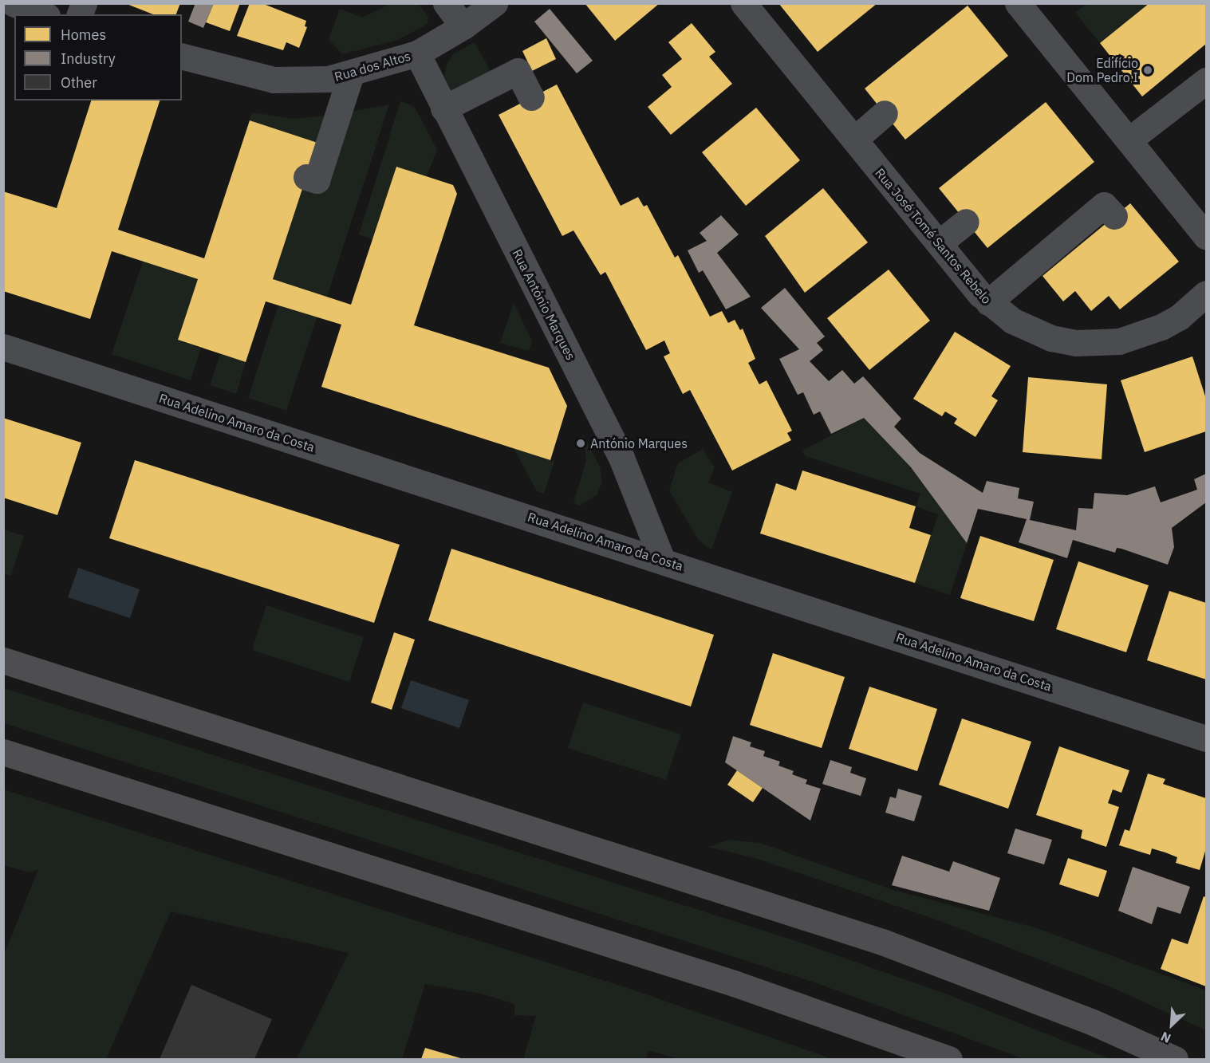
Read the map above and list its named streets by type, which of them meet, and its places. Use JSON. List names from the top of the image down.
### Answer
{
  "streets": {
    "street": [
      "Rua dos Altos",
      "Rua José Tomé Santos Rebelo",
      "Rua António Marques",
      "Rua Adelino Amaro da Costa"
    ]
  },
  "crossings": [
    ["Rua dos Altos", "Rua António Marques"],
    ["Rua António Marques", "Rua Adelino Amaro da Costa"]
  ],
  "places": ["Edifício Dom Pedro I", "António Marques"],
  "legend": ["Homes", "Industry", "Other"],
  "north": "bottom left"
}
